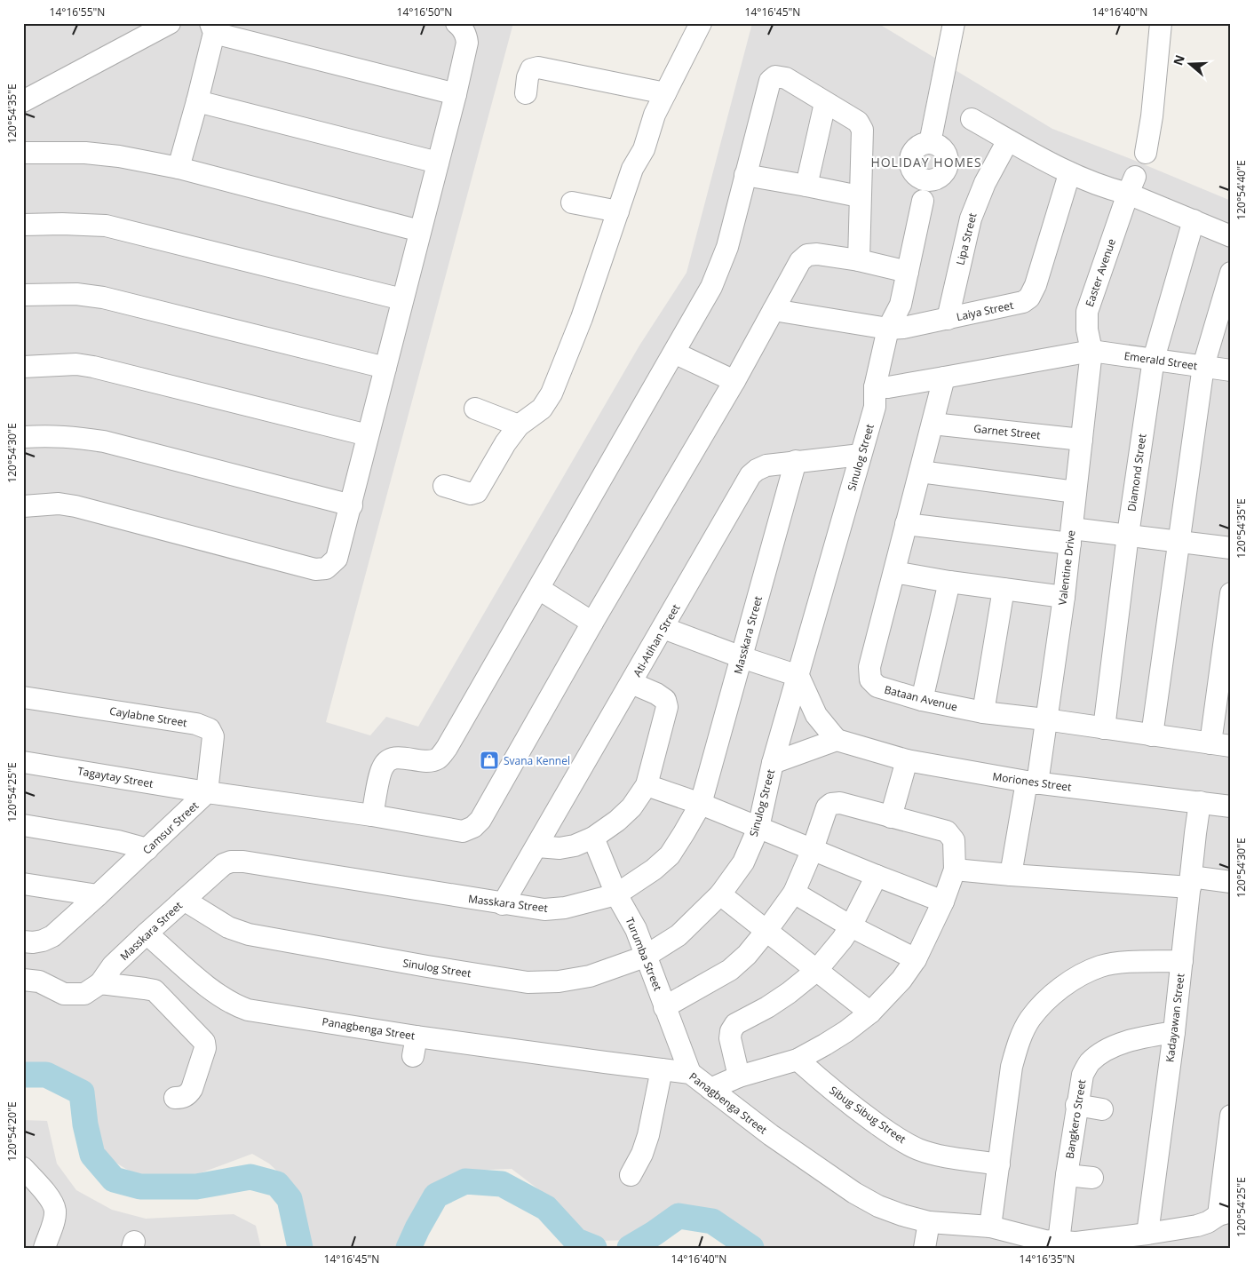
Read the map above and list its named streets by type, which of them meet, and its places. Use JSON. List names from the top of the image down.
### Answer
{
  "streets": {
    "street": [
      "Lipa Street",
      "Easter Avenue",
      "Laiya Street",
      "Emerald Street",
      "Garnet Street",
      "Sinulog Street",
      "Diamond Street",
      "Valentine Drive",
      "Masskara Street",
      "Ati-Atihan Street",
      "Bataan Avenue",
      "Caylabne Street",
      "Tagaytay Street",
      "Moriones Street",
      "Camsur Street",
      "Turumba Street",
      "Kadayawan Street",
      "Panagbenga Street",
      "Sibug Sibug Street",
      "Bangkero Street"
    ]
  },
  "crossings": [
    ["Lipa Street", "Laiya Street"],
    ["Easter Avenue", "Emerald Street"],
    ["Easter Avenue", "Valentine Drive"],
    ["Laiya Street", "Sinulog Street"],
    ["Emerald Street", "Diamond Street"],
    ["Emerald Street", "Valentine Drive"],
    ["Garnet Street", "Valentine Drive"],
    ["Garnet Street", "Bataan Avenue"],
    ["Sinulog Street", "Masskara Street"],
    ["Sinulog Street", "Ati-Atihan Street"],
    ["Sinulog Street", "Turumba Street"],
    ["Diamond Street", "Bataan Avenue"],
    ["Valentine Drive", "Bataan Avenue"],
    ["Valentine Drive", "Moriones Street"],
    ["Masskara Street", "Ati-Atihan Street"],
    ["Masskara Street", "Turumba Street"],
    ["Masskara Street", "Panagbenga Street"],
    ["Caylabne Street", "Tagaytay Street"],
    ["Caylabne Street", "Camsur Street"],
    ["Tagaytay Street", "Camsur Street"],
    ["Moriones Street", "Kadayawan Street"],
    ["Turumba Street", "Panagbenga Street"],
    ["Kadayawan Street", "Panagbenga Street"],
    ["Kadayawan Street", "Bangkero Street"],
    ["Panagbenga Street", "Bangkero Street"]
  ],
  "districts": ["HOLIDAY HOMES"],
  "places": {
    "shop": ["Svana Kennel"]
  },
  "north": "left",
  "coordinates": [
    "14°16'55\"N",
    "14°16'50\"N",
    "14°16'45\"N",
    "14°16'40\"N",
    "120°54'35\"E",
    "120°54'40\"E",
    "120°54'30\"E",
    "120°54'25\"E",
    "120°54'20\"E",
    "14°16'35\"N"
  ]
}
